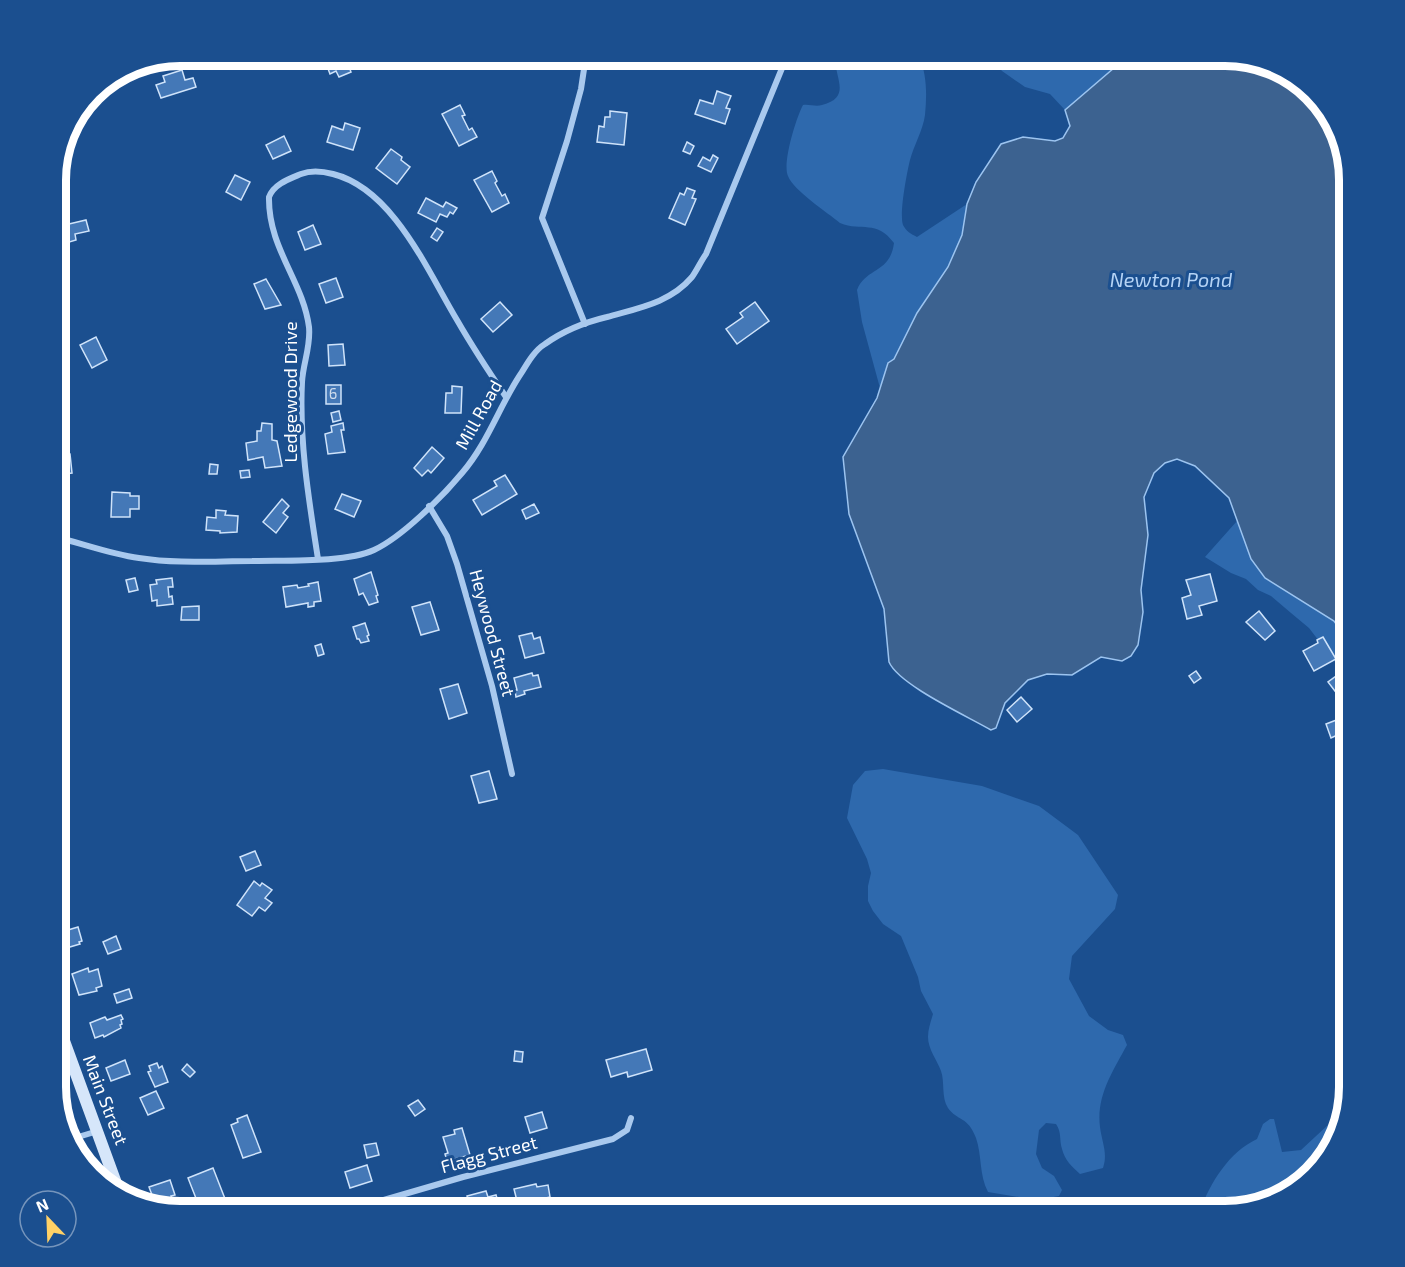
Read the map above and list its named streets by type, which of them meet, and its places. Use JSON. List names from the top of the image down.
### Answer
{
  "streets": {
    "main road": ["Main Street"],
    "street": [
      "Ledgewood Drive",
      "Mill Road",
      "Heywood Street",
      "Flagg Street"
    ]
  },
  "crossings": [
    ["Ledgewood Drive", "Mill Road"],
    ["Mill Road", "Heywood Street"]
  ],
  "water": ["Newton Pond"],
  "house_numbers": ["6"],
  "north": "top left"
}
